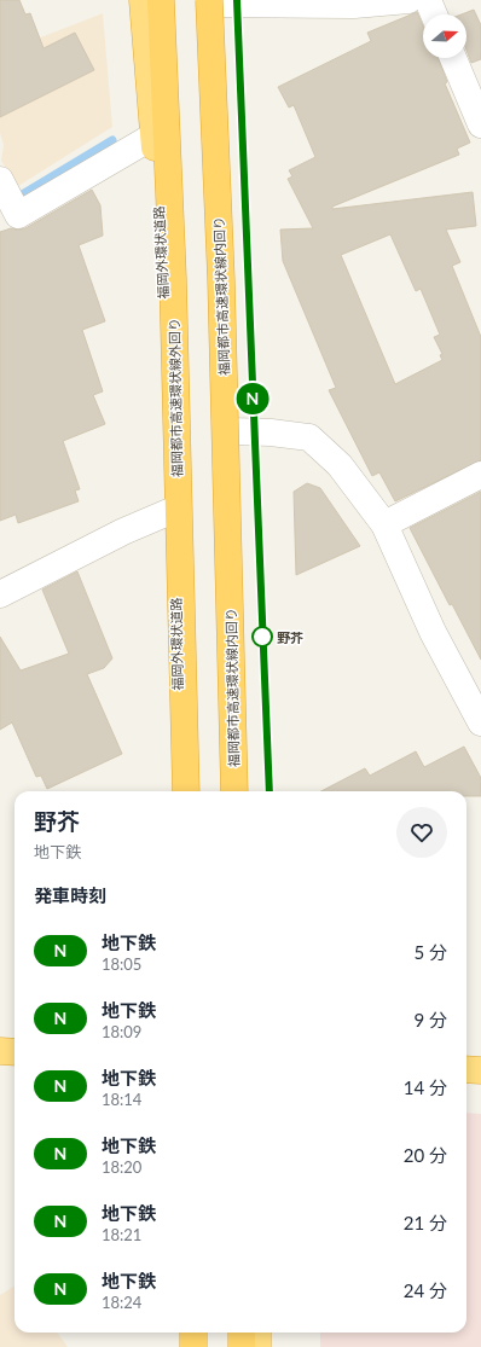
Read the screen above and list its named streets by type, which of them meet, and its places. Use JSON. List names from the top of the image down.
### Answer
{
  "streets": {
    "highway": ["福岡外環状道路", "福岡都市高速環状線内回り", "福岡都市高速環状線外回り"]
  },
  "places": ["野芥"],
  "lines": ["metro line N"],
  "north": "right",
  "page": {
    "on_map": "N",
    "heading": [
      ["野芥", "地下鉄"],
      "発車時刻"
    ],
    "list": [
      {
        "mark": "N",
        "name": "地下鉄",
        "note": "18:05",
        "value": "5 分"
      },
      {
        "mark": "N",
        "name": "地下鉄",
        "note": "18:09",
        "value": "9 分"
      },
      {
        "mark": "N",
        "name": "地下鉄",
        "note": "18:14",
        "value": "14 分"
      },
      {
        "mark": "N",
        "name": "地下鉄",
        "note": "18:20",
        "value": "20 分"
      },
      {
        "mark": "N",
        "name": "地下鉄",
        "note": "18:21",
        "value": "21 分"
      },
      {
        "mark": "N",
        "name": "地下鉄",
        "note": "18:24",
        "value": "24 分"
      }
    ]
  }
}
